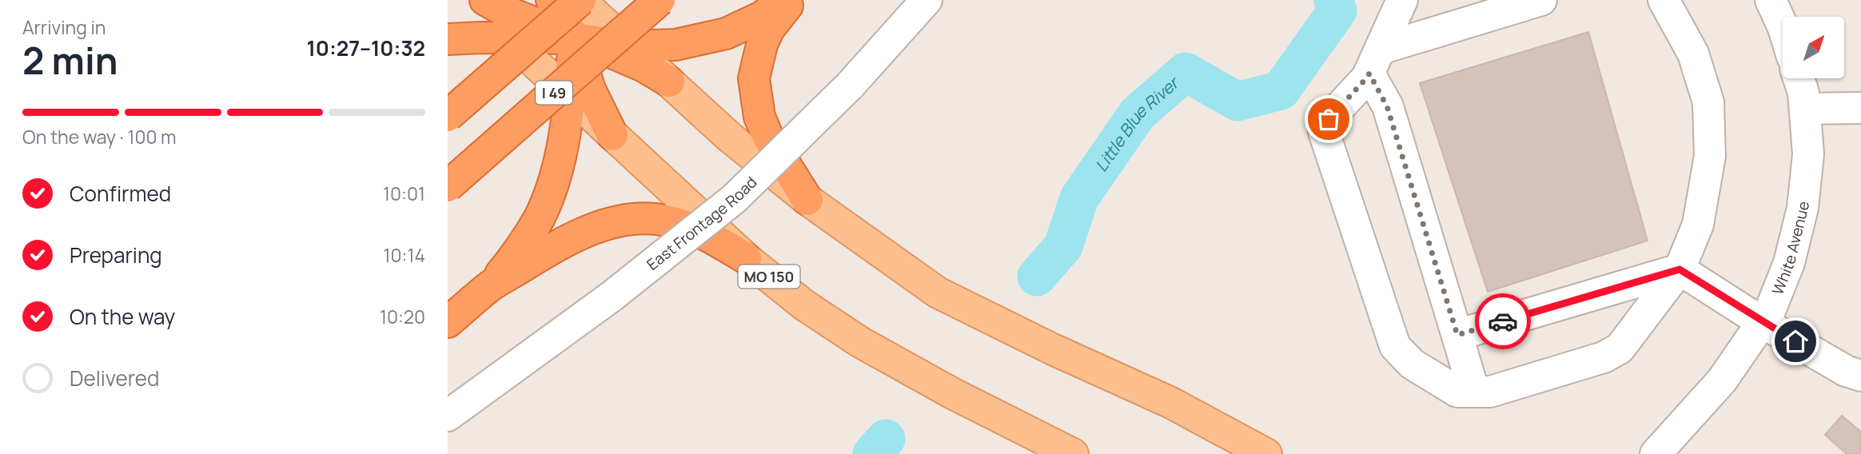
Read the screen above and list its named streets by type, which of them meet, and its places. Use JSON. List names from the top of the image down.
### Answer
{
  "streets": {
    "highway": ["I 49", "MO 150"],
    "street": ["East Frontage Road", "White Avenue"]
  },
  "water": ["Little Blue River"],
  "north": "top right",
  "page": {
    "heading": ["2 min", "Arriving in", "10:27–10:32"],
    "bar": "On the way · 100 m",
    "list": [
      ["Confirmed", "10:01"],
      ["Preparing", "10:14"],
      ["On the way", "10:20"],
      "Delivered"
    ]
  }
}
